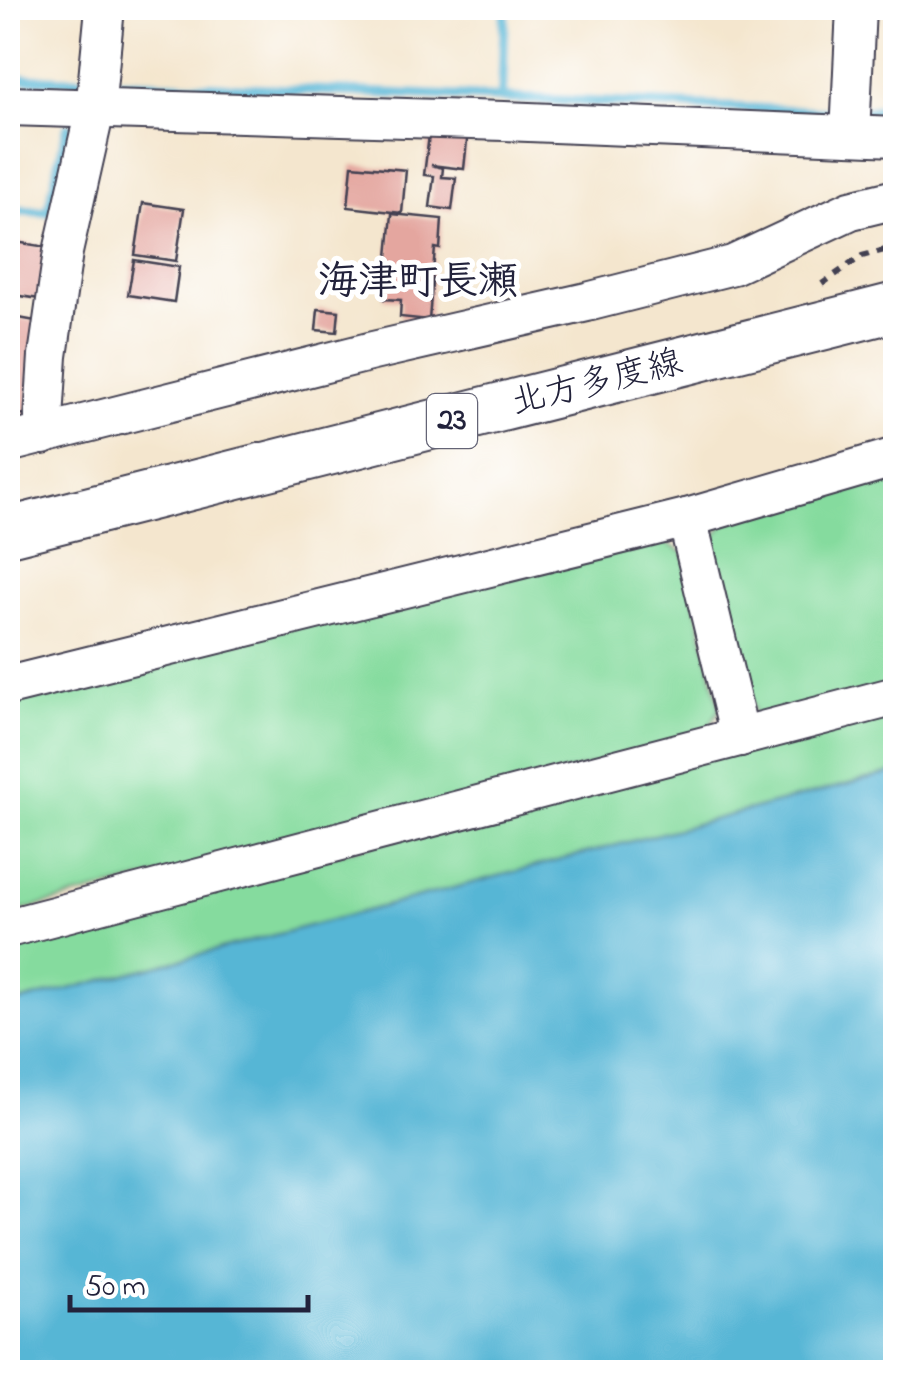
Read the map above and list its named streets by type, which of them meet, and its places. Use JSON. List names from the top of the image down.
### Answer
{
  "streets": {
    "main road": ["北方多度線", "23"]
  },
  "districts": ["海津町長瀬"],
  "scale_bar": "50 m"
}
